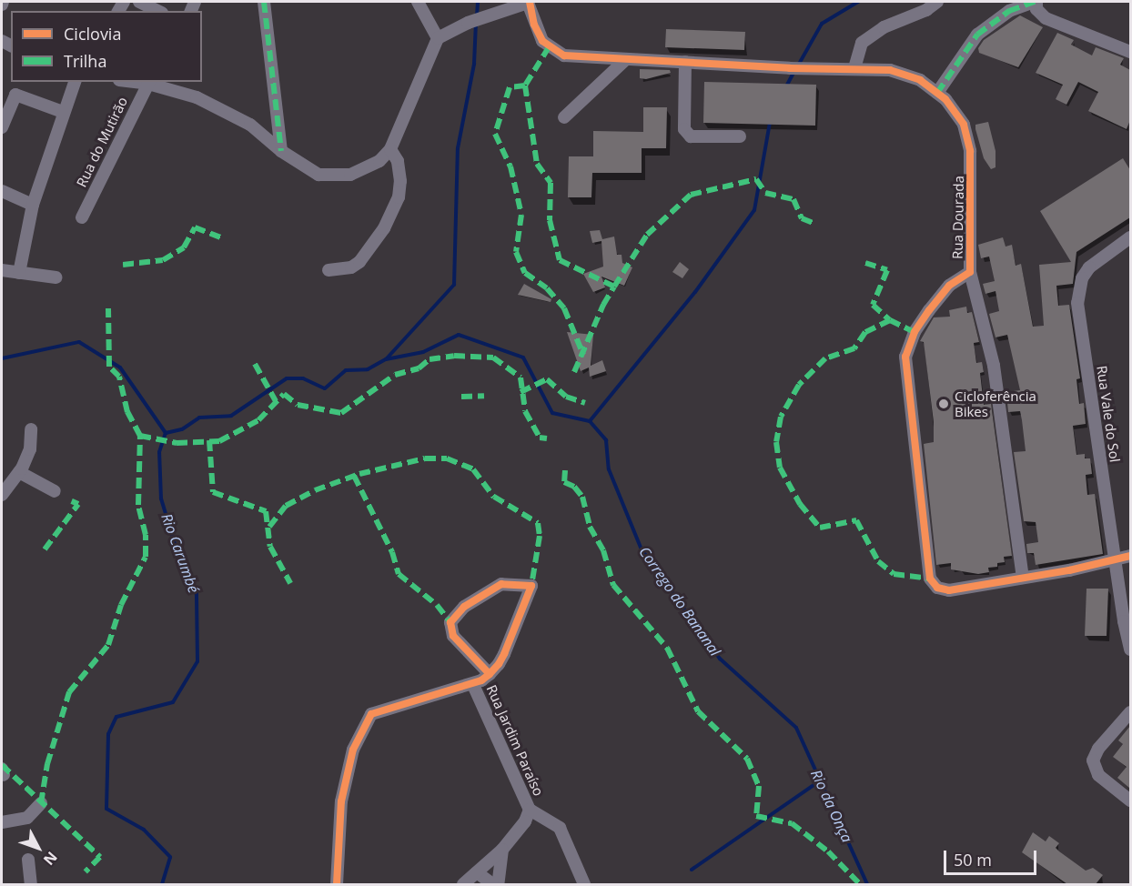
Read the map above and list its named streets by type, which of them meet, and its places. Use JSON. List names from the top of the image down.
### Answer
{
  "streets": {
    "street": [
      "Rua do Mutirão",
      "Rua Dourada",
      "Rua Vale do Sol",
      "Rua Jardim Paraíso"
    ]
  },
  "crossings": [
    ["Rua Dourada", "Rua Vale do Sol"]
  ],
  "water": ["Rio Carumbé", "Corrego do Bananal", "Rio da Onça"],
  "places": ["Cicloferência Bikes"],
  "legend": ["Ciclovia", "Trilha"],
  "scale_bar": "50 m",
  "north": "bottom right"
}
